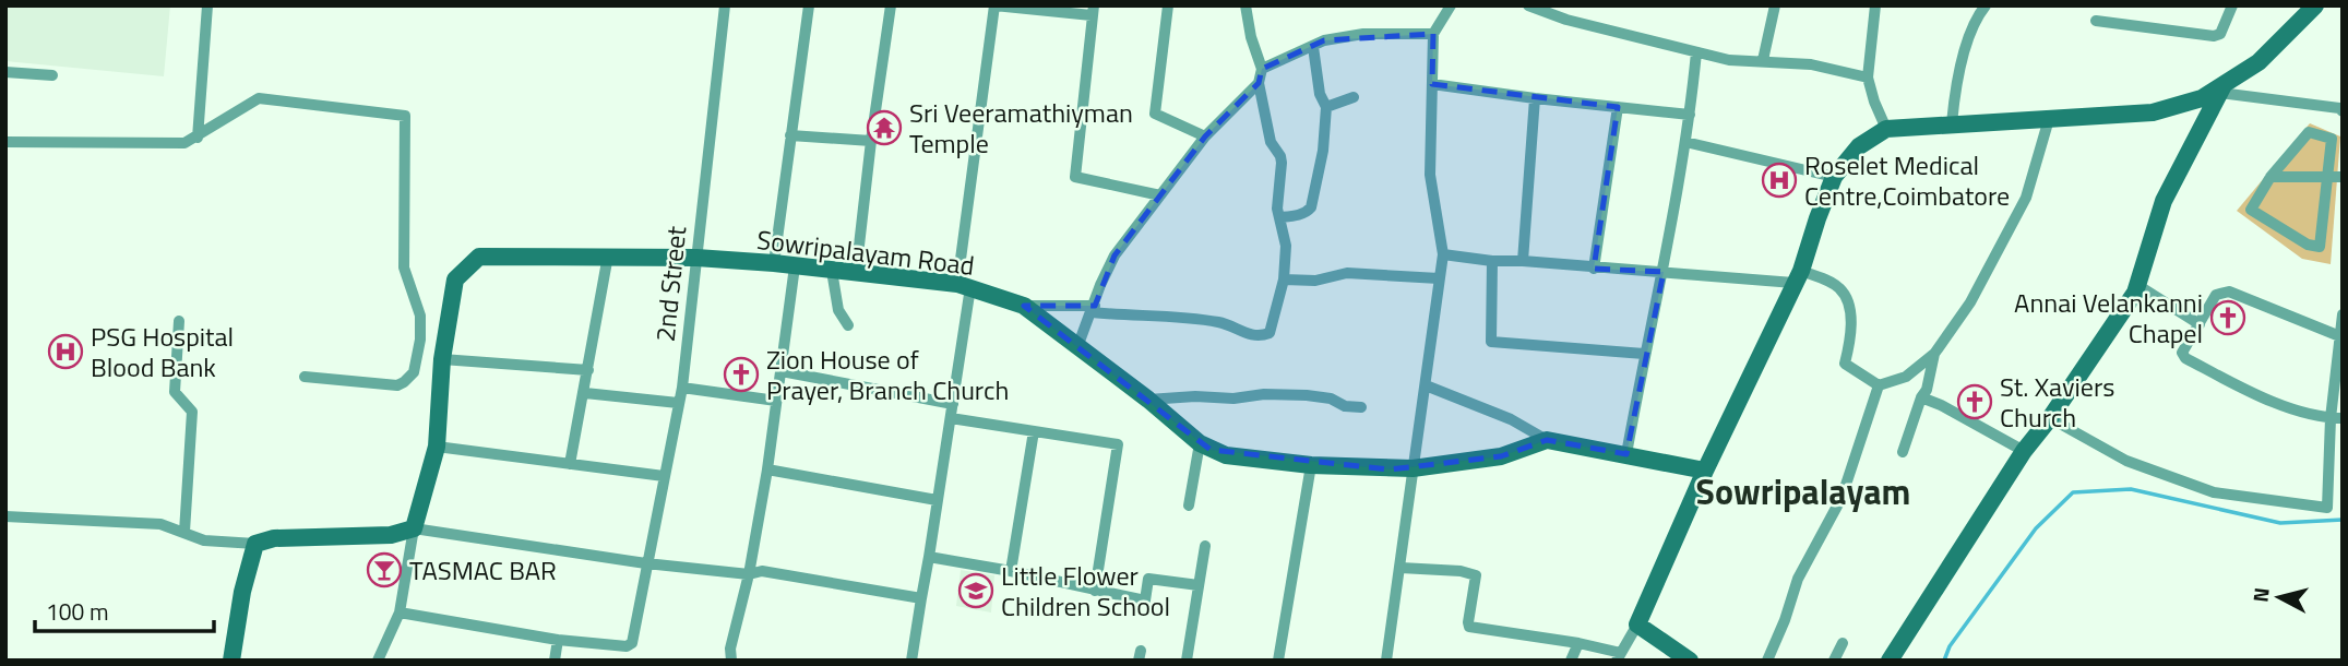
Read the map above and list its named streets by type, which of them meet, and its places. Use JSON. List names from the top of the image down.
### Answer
{
  "streets": {
    "street": ["Sowripalayam Road", "2nd Street"]
  },
  "crossings": [
    ["Sowripalayam Road", "2nd Street"]
  ],
  "districts": ["Sowripalayam"],
  "places": {
    "temple": ["Sri Veeramathiyman Temple"],
    "hospital": ["Roselet Medical Centre,Coimbatore", "PSG Hospital Blood Bank"],
    "church": ["Annai Velankanni Chapel", "Zion House of Prayer, Branch Church", "St. Xaviers Church"],
    "bar": ["TASMAC BAR"],
    "school or university": ["Little Flower Children School"]
  },
  "scale_bar": "100 m",
  "north": "left"
}
